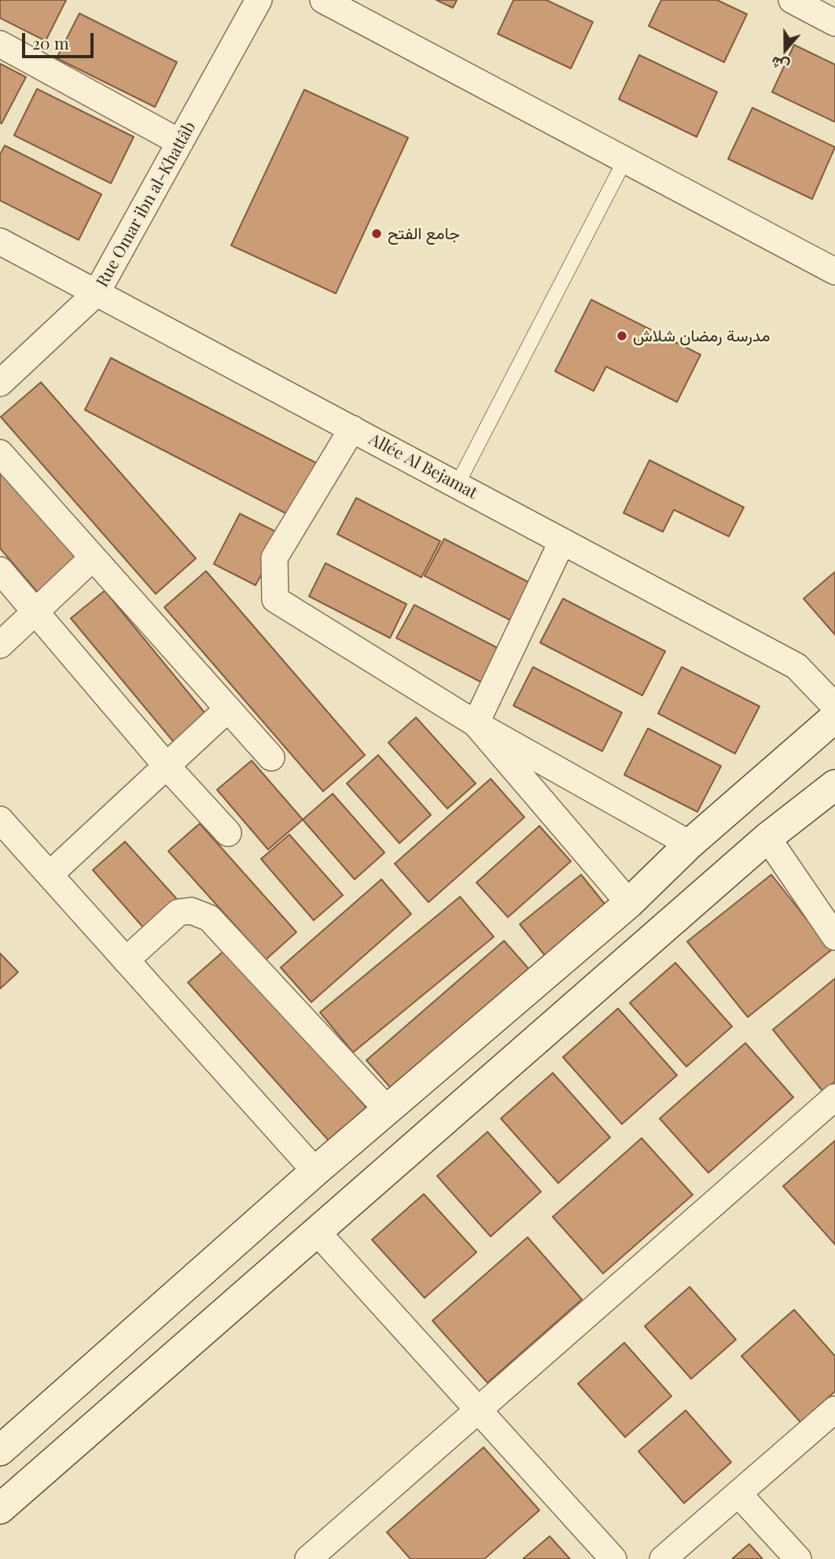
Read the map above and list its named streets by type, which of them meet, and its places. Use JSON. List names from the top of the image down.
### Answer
{
  "streets": {
    "street": ["Rue Omar ibn al-Khattâb", "Allée Al Bejamat"]
  },
  "crossings": [
    ["Rue Omar ibn al-Khattâb", "Allée Al Bejamat"]
  ],
  "places": ["جامع الفتح", "مدرسة رمضان شلاش"],
  "scale_bar": "20 m",
  "north": "bottom"
}
